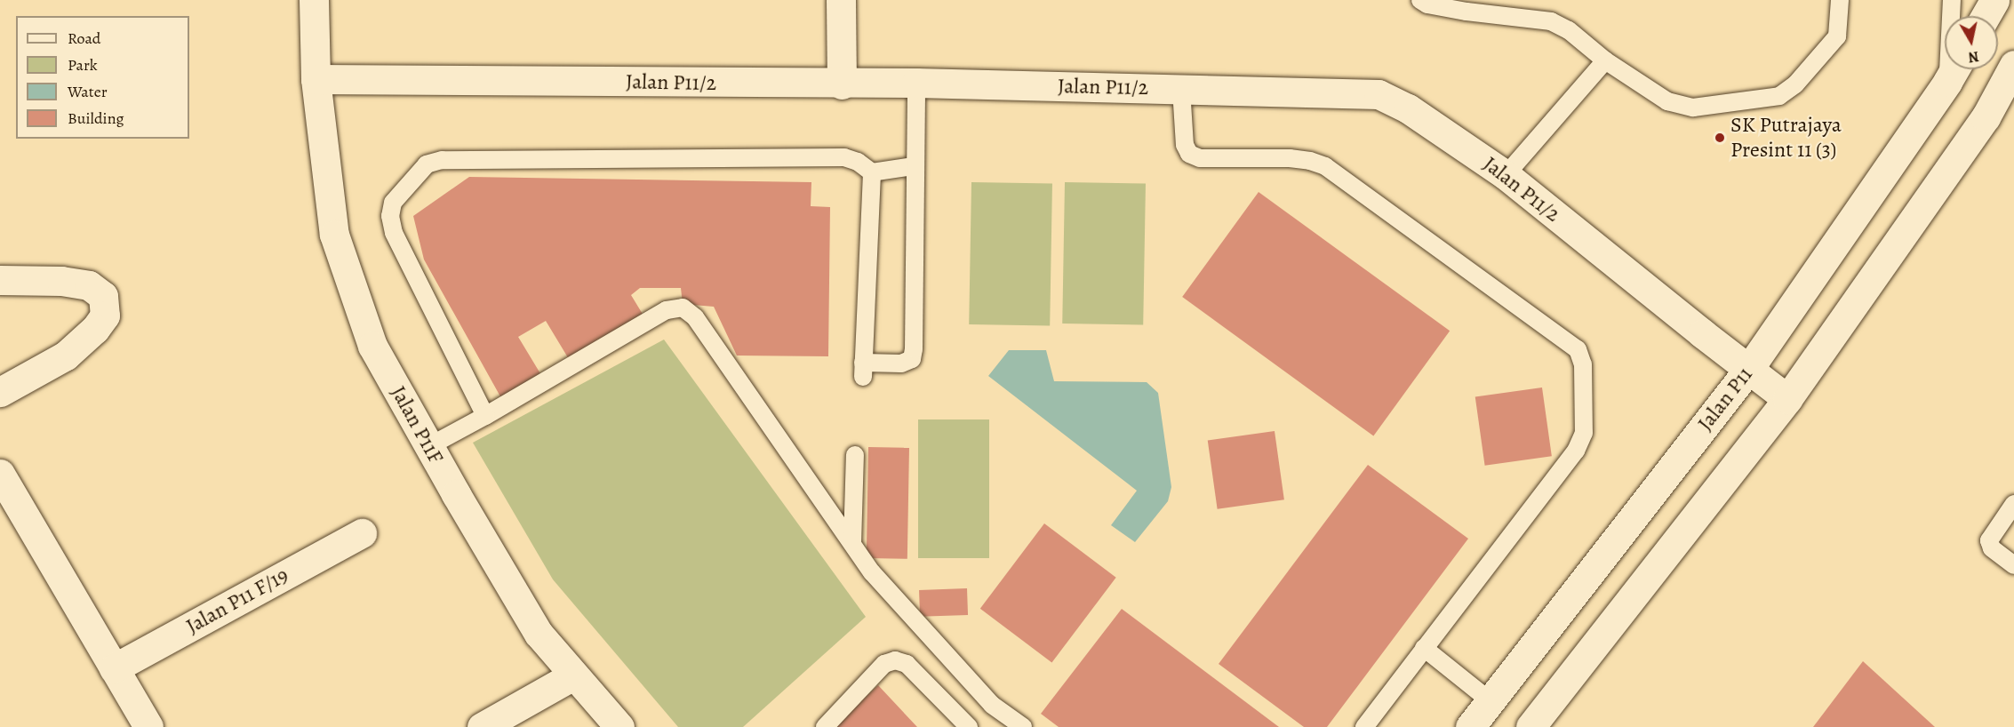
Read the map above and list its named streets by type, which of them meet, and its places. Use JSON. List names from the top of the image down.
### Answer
{
  "streets": {
    "street": [
      "Jalan P11/2",
      "Jalan P11",
      "Jalan P11F",
      "Jalan P11 F/19"
    ]
  },
  "crossings": [
    ["Jalan P11/2", "Jalan P11"],
    ["Jalan P11/2", "Jalan P11F"]
  ],
  "places": ["SK Putrajaya Presint 11 (3)"],
  "legend": [
    "Road",
    "Park",
    "Water",
    "Building"
  ],
  "north": "bottom"
}
